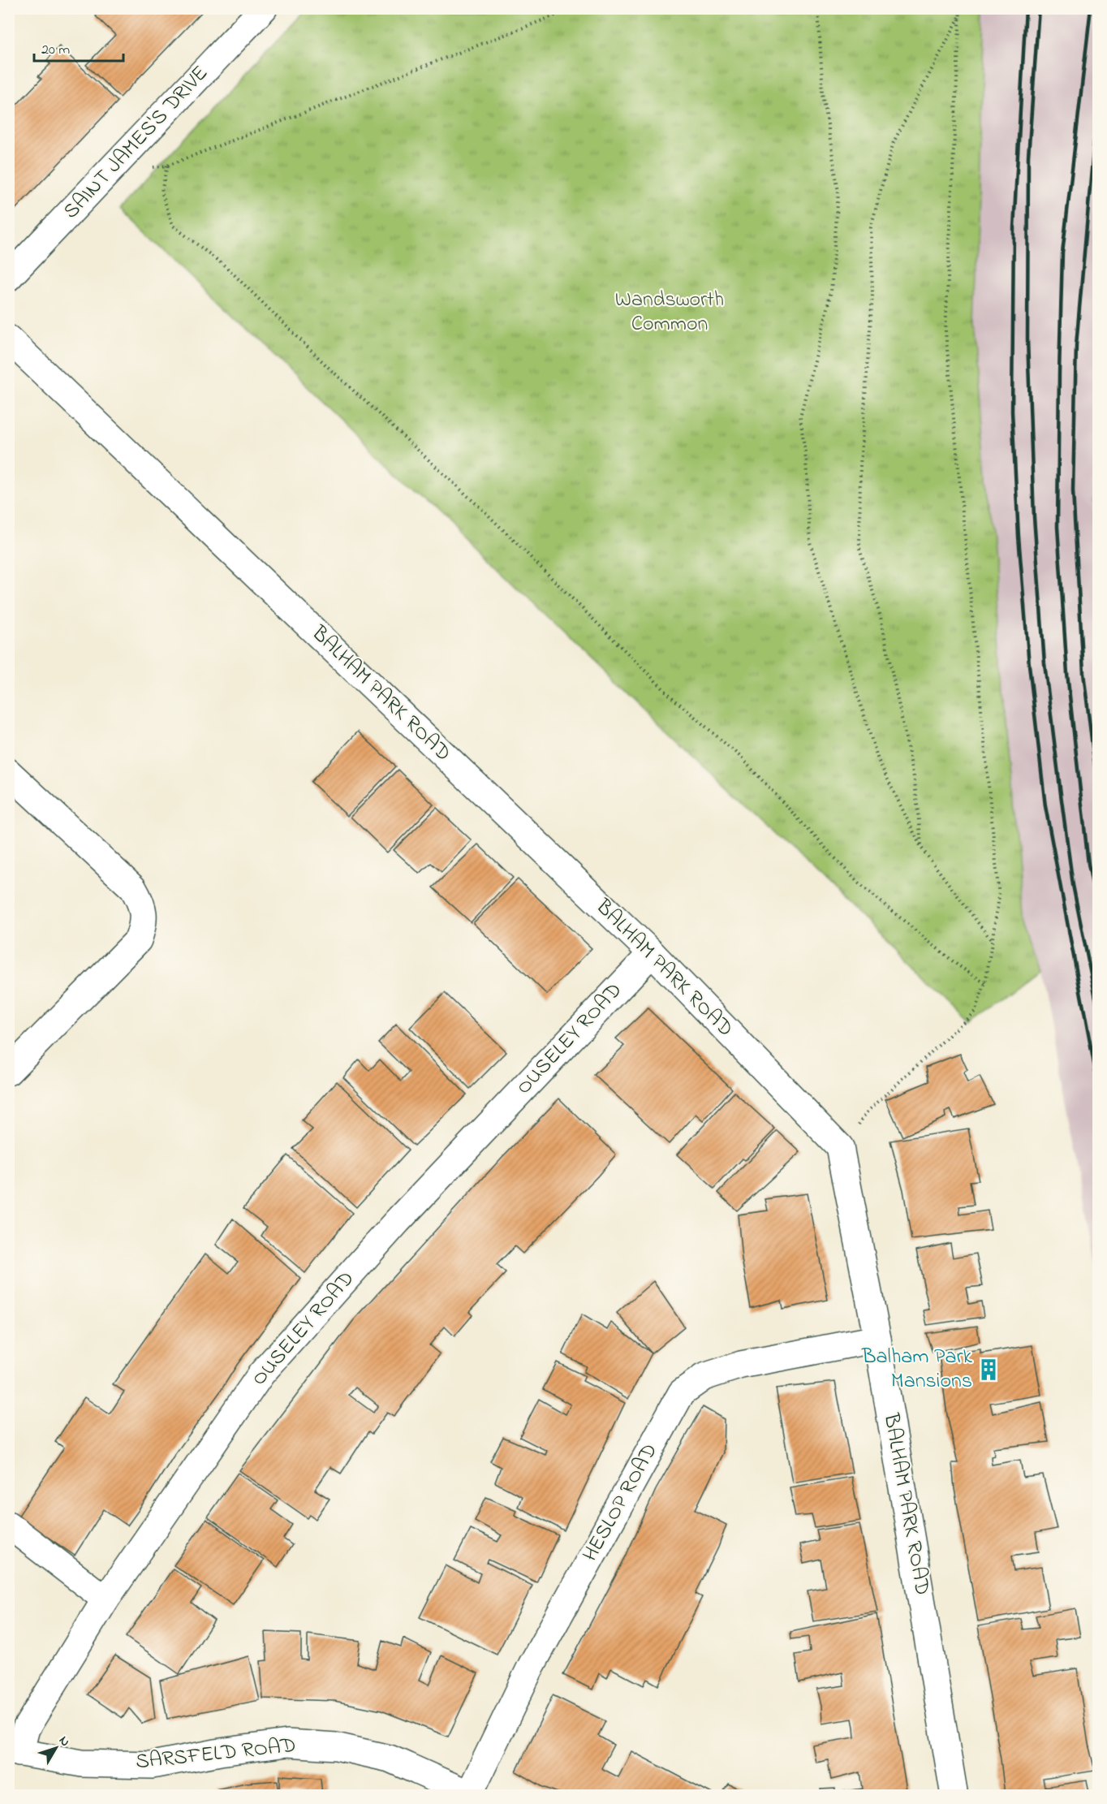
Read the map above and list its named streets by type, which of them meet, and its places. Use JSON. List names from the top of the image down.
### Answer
{
  "streets": {
    "street": [
      "SAINT JAMES'S DRIVE",
      "BALHAM PARK ROAD",
      "OUSELEY ROAD",
      "HESLOP ROAD",
      "SARSFELD ROAD"
    ]
  },
  "crossings": [
    ["BALHAM PARK ROAD", "OUSELEY ROAD"],
    ["BALHAM PARK ROAD", "HESLOP ROAD"],
    ["OUSELEY ROAD", "SARSFELD ROAD"],
    ["HESLOP ROAD", "SARSFELD ROAD"]
  ],
  "parks": ["Wandsworth Common"],
  "places": {
    "building": ["Balham Park Mansions"]
  },
  "scale_bar": "20 m",
  "north": "top right"
}
